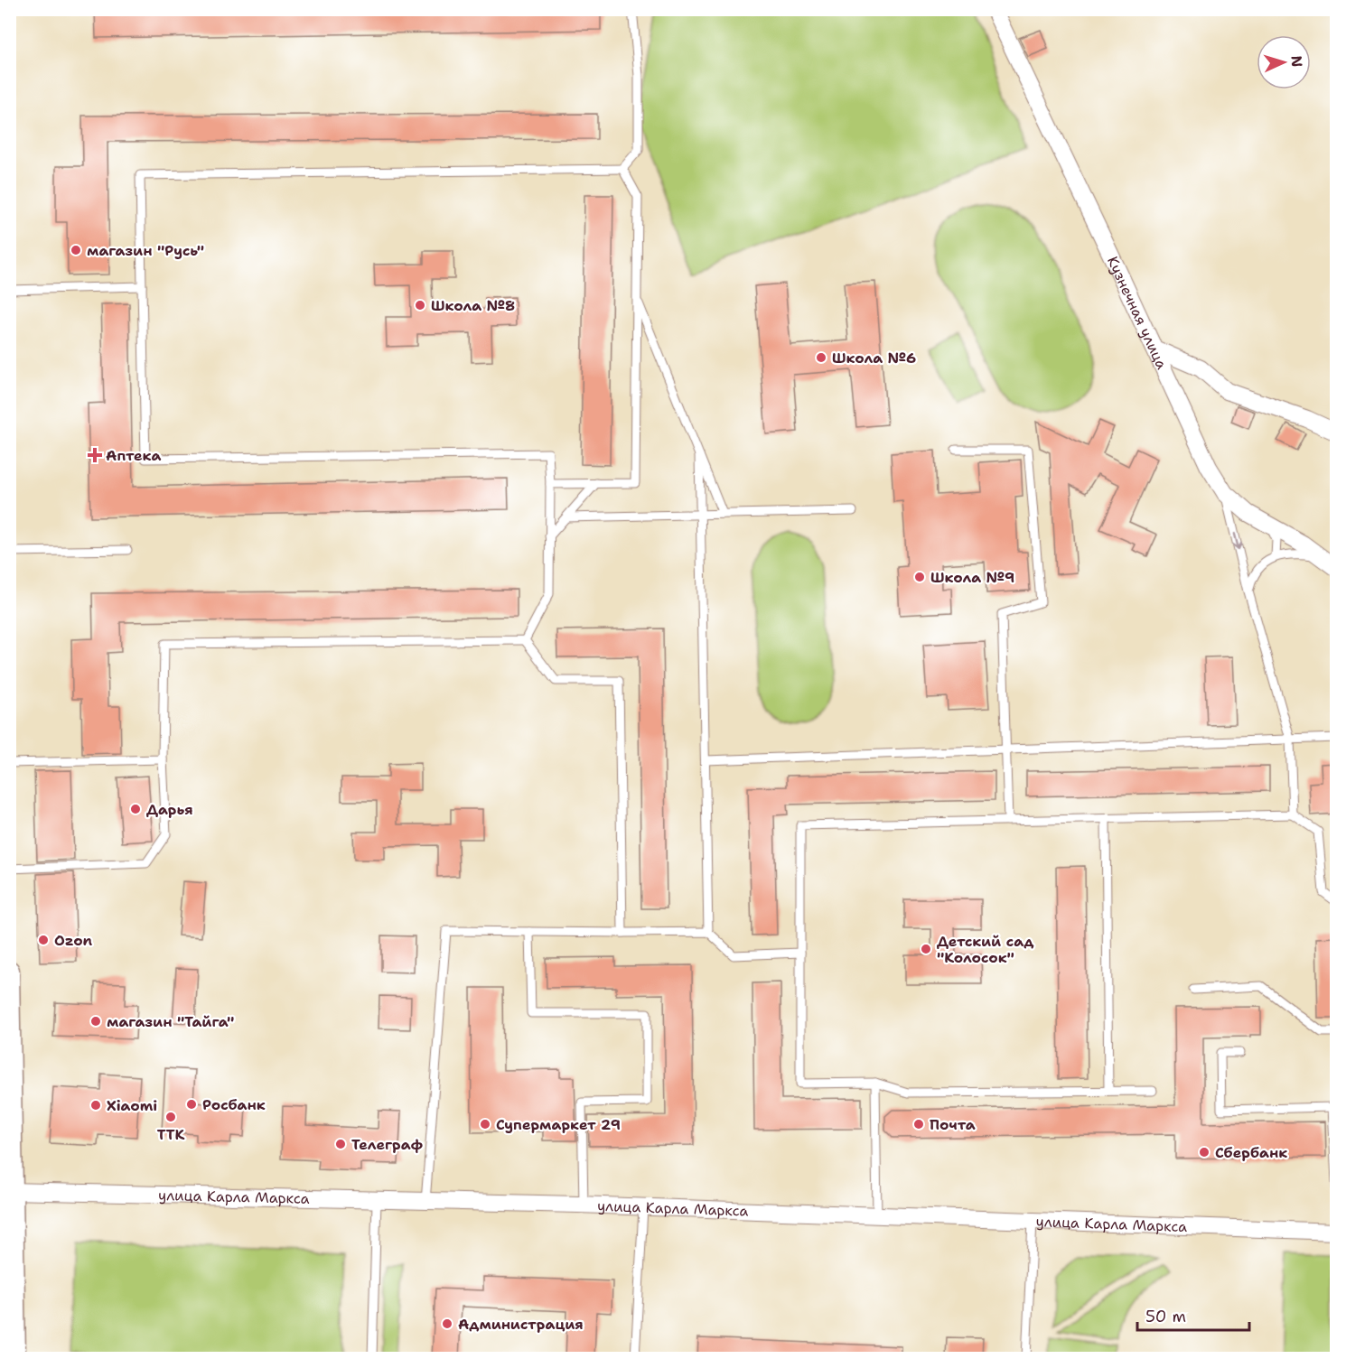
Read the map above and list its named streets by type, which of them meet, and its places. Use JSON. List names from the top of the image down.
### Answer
{
  "streets": {
    "street": ["Кузнечная улица", "улица Карла Маркса"]
  },
  "places": {
    "other": [
      "магазин \"Русь\"",
      "Школа №8",
      "Школа №6",
      "Школа №9",
      "Дарья",
      "Ozon",
      "Детский сад \"Колосок\"",
      "магазин \"Тайга\"",
      "Росбанк",
      "Xiaomi",
      "ТТК",
      "Супермаркет 29",
      "Почта",
      "Телеграф",
      "Сбербанк",
      "Администрация"
    ],
    "health": ["Аптека"]
  },
  "scale_bar": "50 m",
  "north": "right"
}
